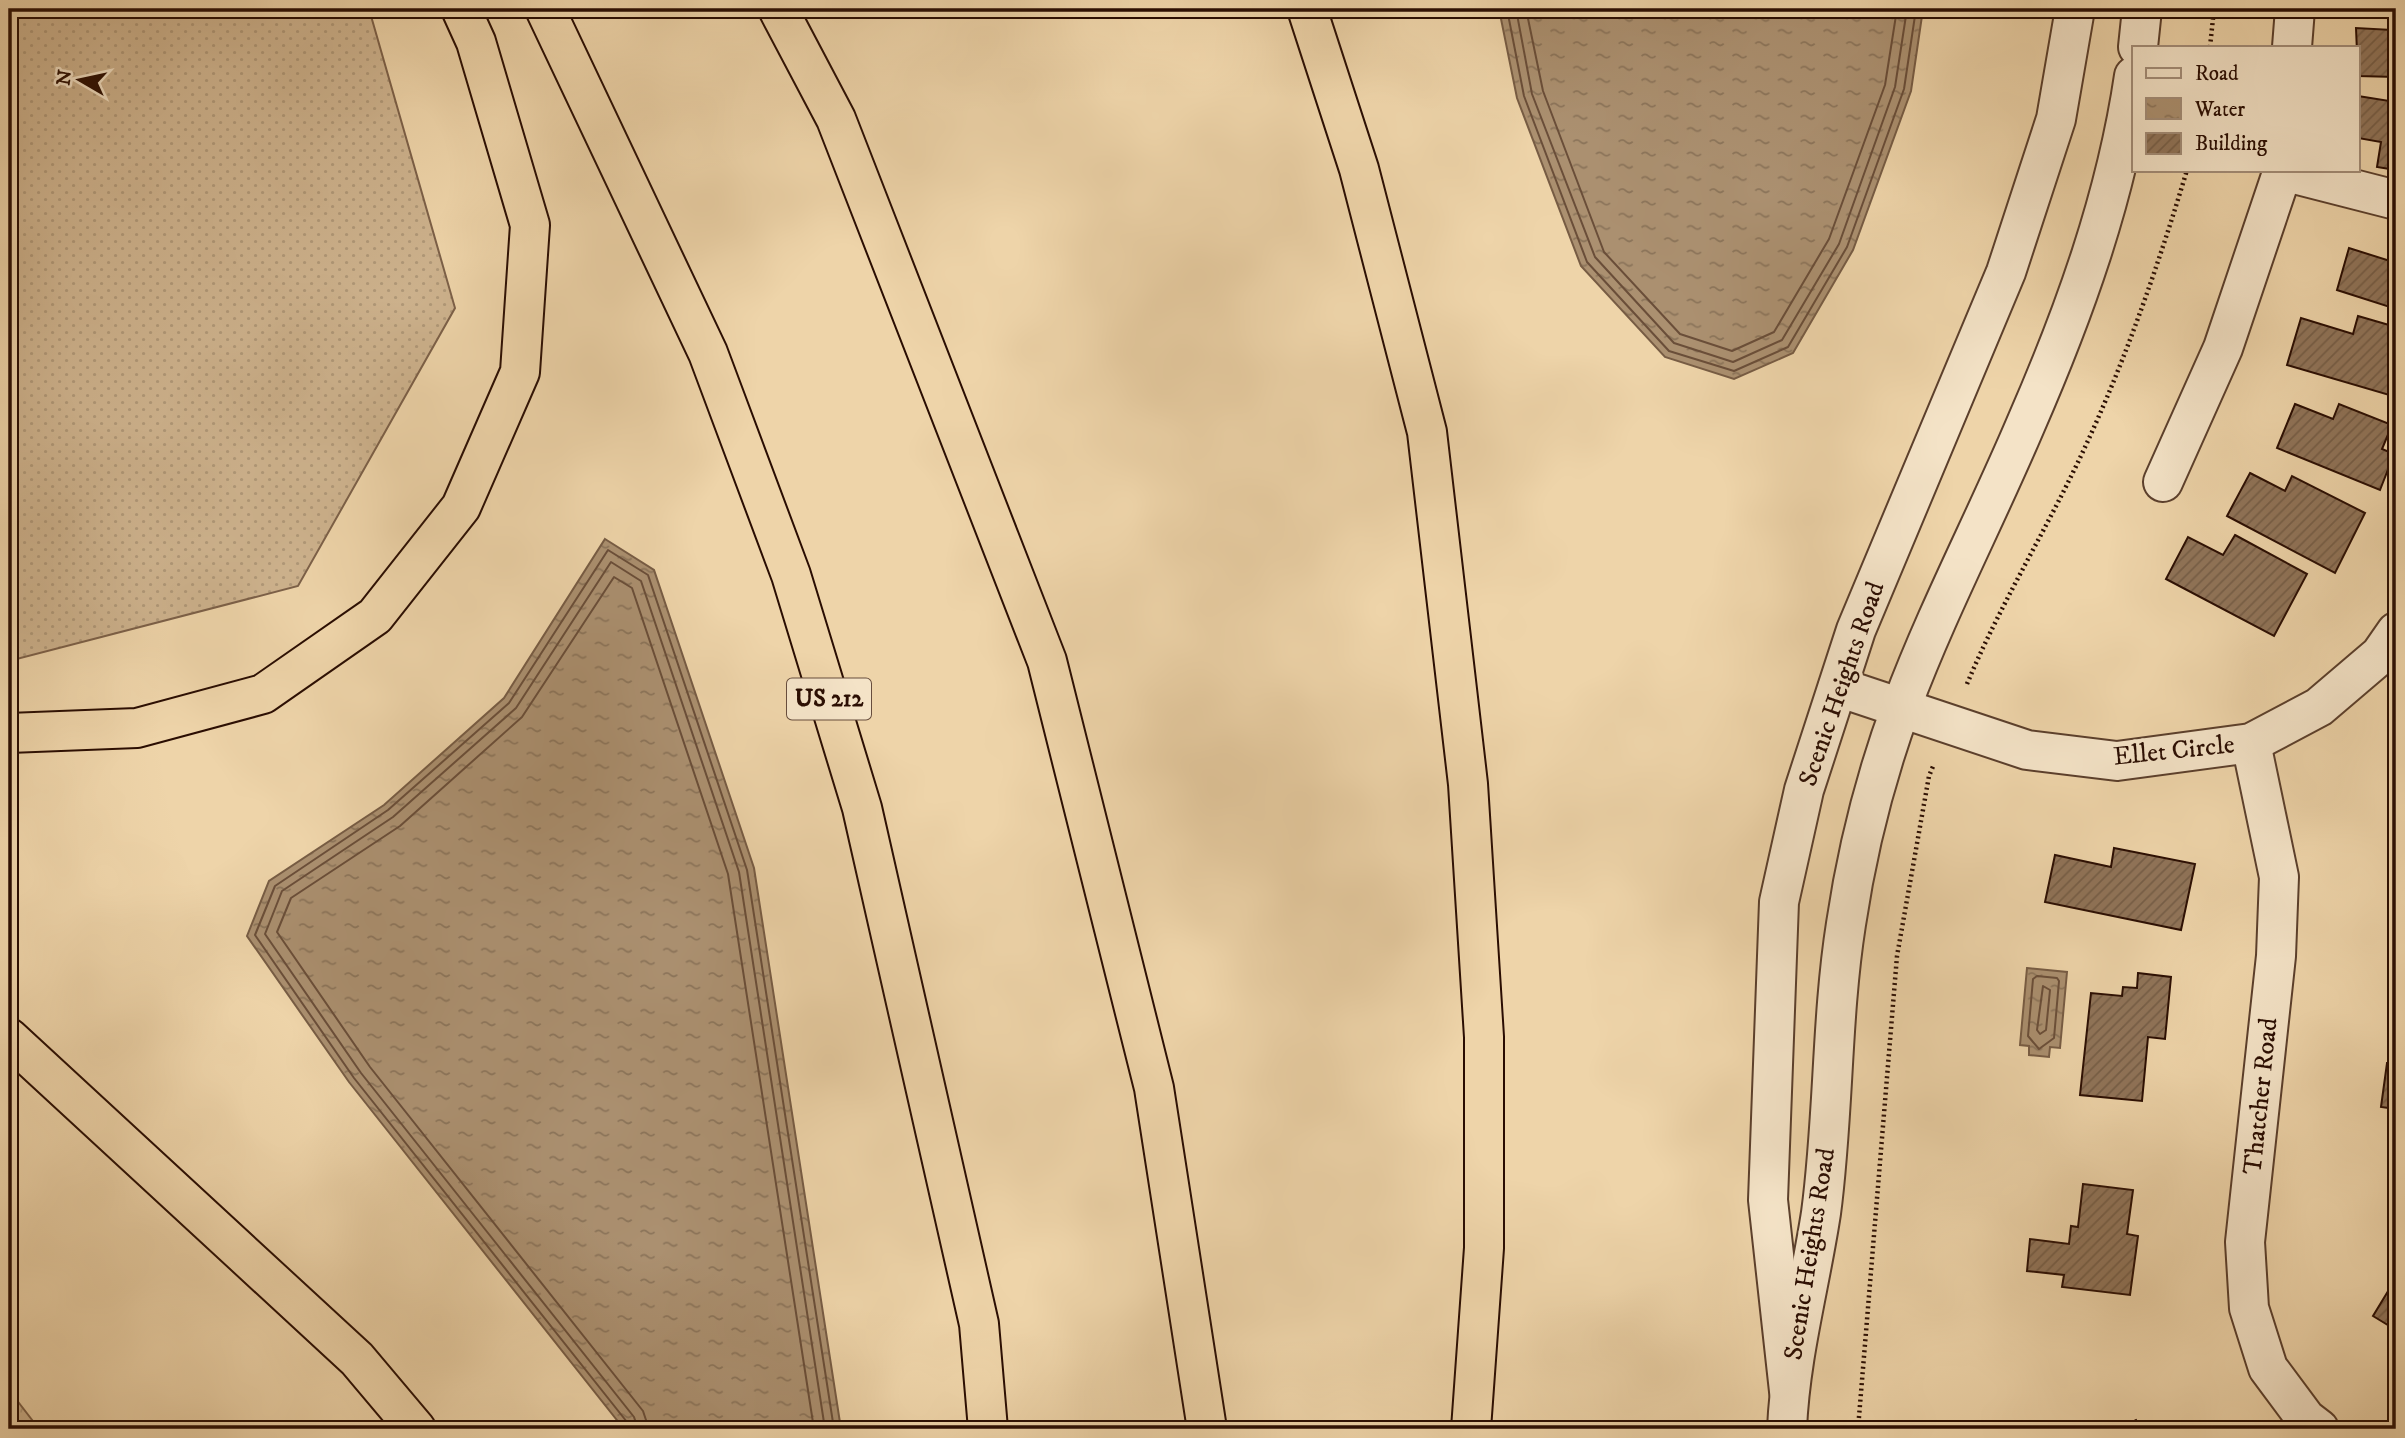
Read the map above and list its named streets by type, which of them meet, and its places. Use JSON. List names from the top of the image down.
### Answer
{
  "streets": {
    "highway": ["US 212"],
    "street": ["Scenic Heights Road", "Ellet Circle", "Thatcher Road"]
  },
  "crossings": [
    ["Scenic Heights Road", "Ellet Circle"],
    ["Ellet Circle", "Thatcher Road"]
  ],
  "legend": ["Road", "Water", "Building"],
  "north": "left"
}
